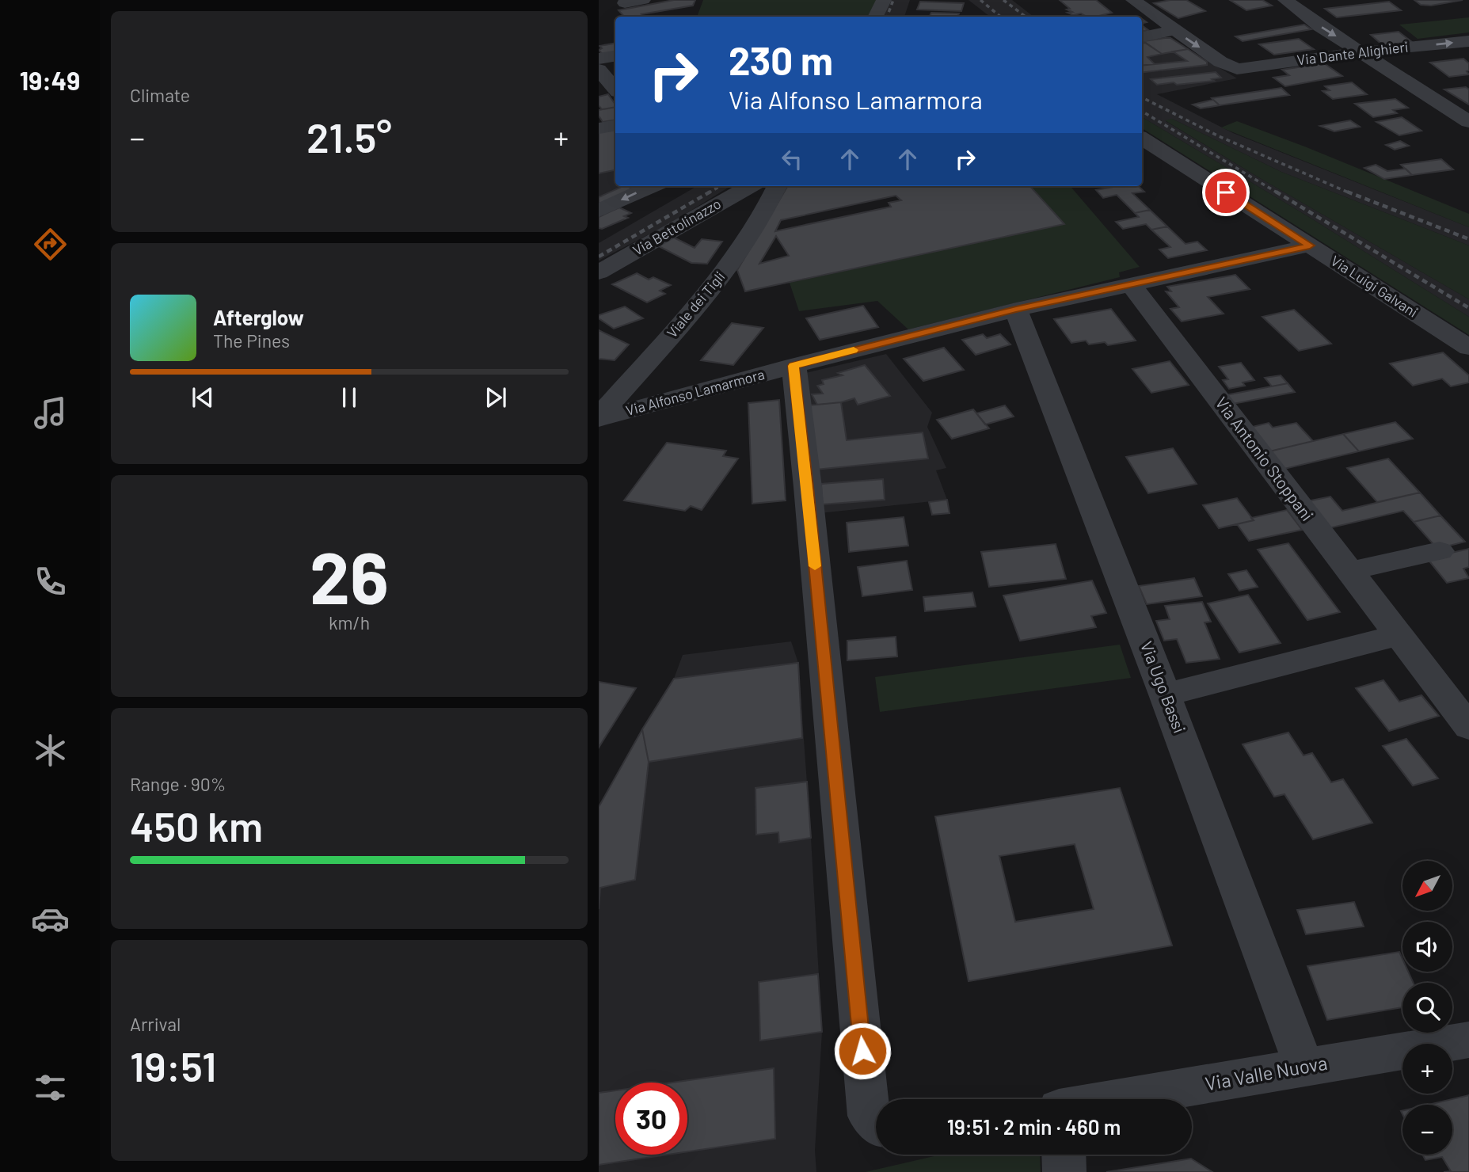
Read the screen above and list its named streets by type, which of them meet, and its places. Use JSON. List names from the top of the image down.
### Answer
{
  "streets": {
    "street": [
      "Via Dante Alighieri",
      "Via Bettolinazzo",
      "Via Luigi Galvani",
      "Viale dei Tigli",
      "Via Alfonso Lamarmora",
      "Via Antonio Stoppani",
      "Via Ugo Bassi",
      "Via Valle Nuova"
    ]
  },
  "crossings": [
    ["Via Luigi Galvani", "Via Alfonso Lamarmora"],
    ["Viale dei Tigli", "Via Alfonso Lamarmora"],
    ["Via Alfonso Lamarmora", "Via Antonio Stoppani"],
    ["Via Alfonso Lamarmora", "Via Ugo Bassi"],
    ["Via Ugo Bassi", "Via Valle Nuova"]
  ],
  "one_way": ["Via Dante Alighieri"],
  "north": "bottom left",
  "page": {
    "tabs": "19:49",
    "tile": [
      "Climate",
      ["26", "km/h"],
      ["Range · 90%", "450 km"],
      ["Arrival", "19:51"]
    ],
    "turn": ["230 m", "Via Alfonso Lamarmora"],
    "heat": ["−", "21.5°", "+"],
    "song": ["Afterglow", "The Pines"],
    "map_buttons": ["+", "−"],
    "limit": "30",
    "trip": "19:51 · 2 min · 460 m"
  }
}
